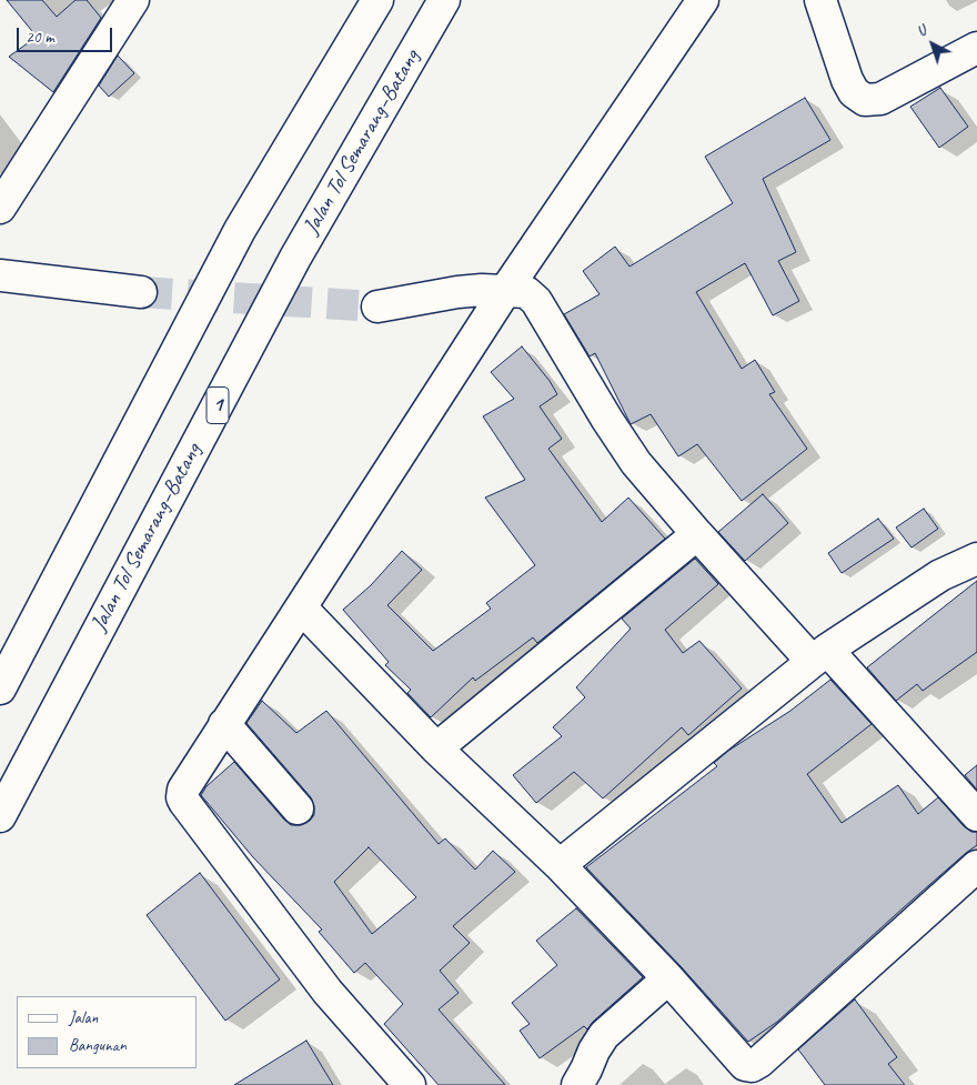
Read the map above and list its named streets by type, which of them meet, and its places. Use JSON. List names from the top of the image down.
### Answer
{
  "streets": {
    "main road": ["Jalan Tol Semarang–Batang", "1"]
  },
  "legend": ["Jalan", "Bangunan"],
  "scale_bar": "20 m",
  "north": "top left"
}
